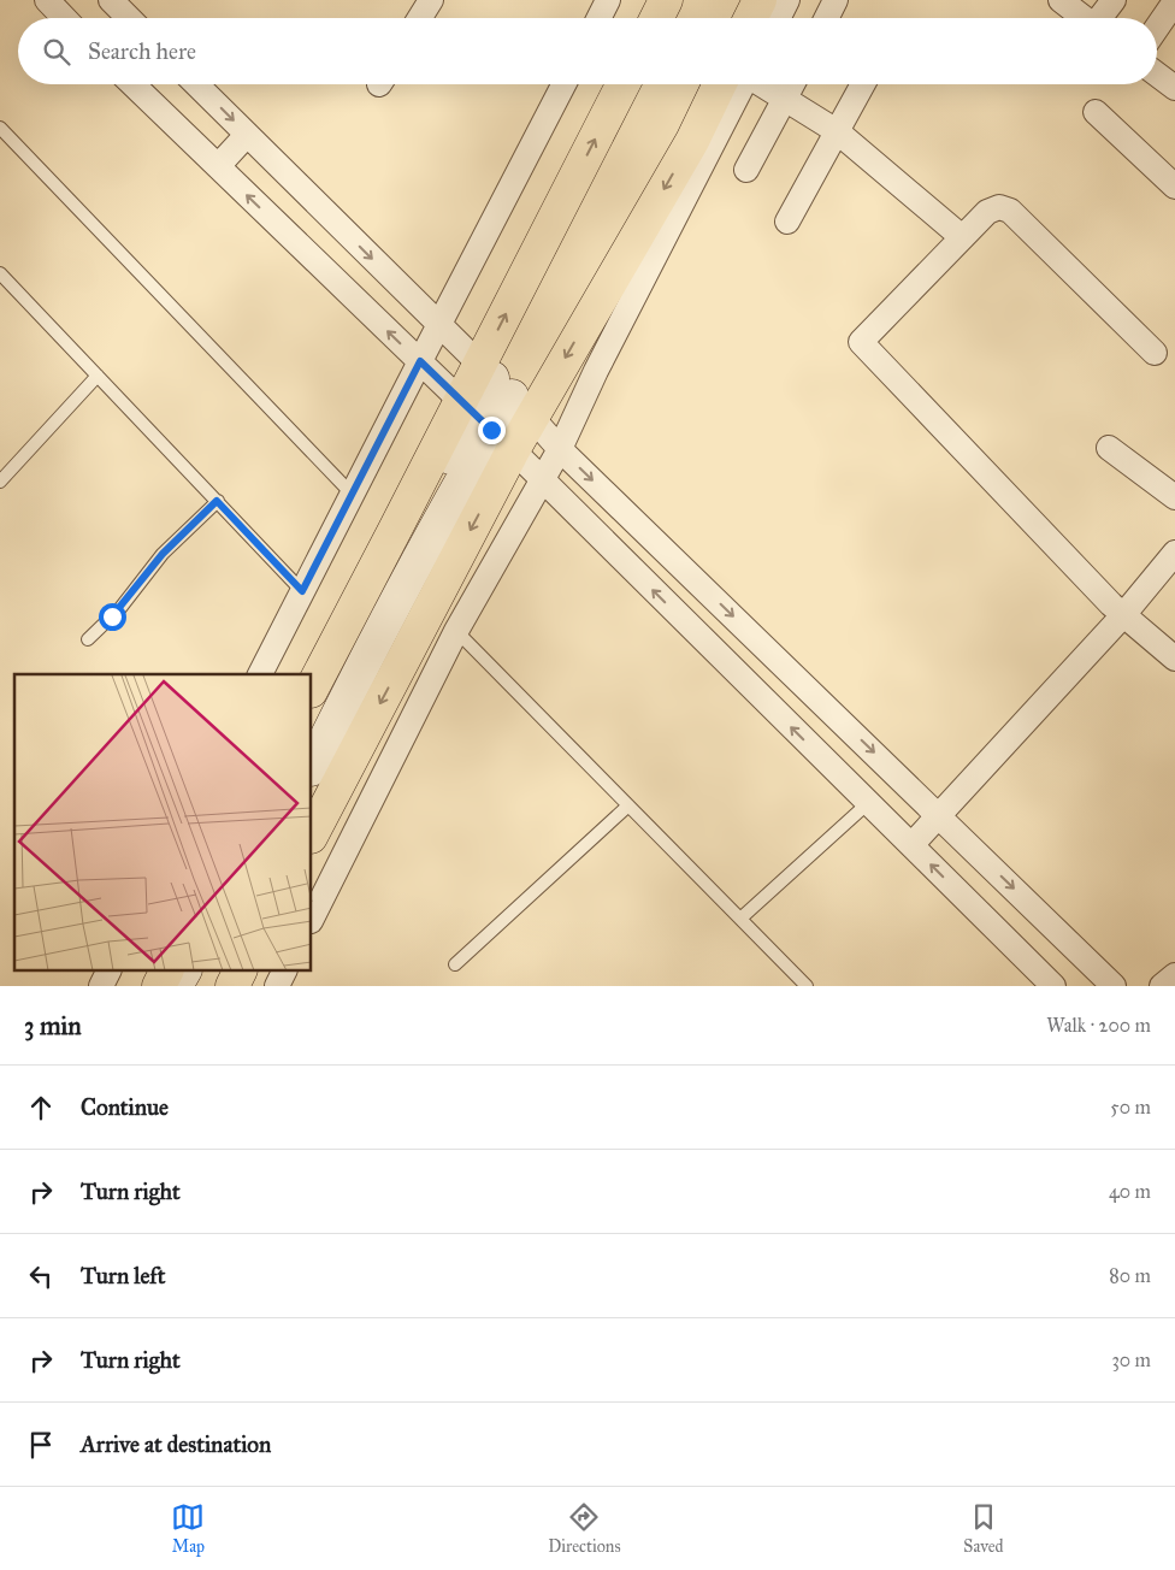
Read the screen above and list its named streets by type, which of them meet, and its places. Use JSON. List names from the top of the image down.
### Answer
{
  "page": {
    "search": "Search here",
    "heading": ["3 min", "Walk · 200 m"],
    "list": [
      ["Continue", "50 m"],
      ["Turn right", "40 m"],
      ["Turn left", "80 m"],
      ["Turn right", "30 m"],
      "Arrive at destination"
    ],
    "nav": ["Map", "Directions", "Saved"]
  }
}
